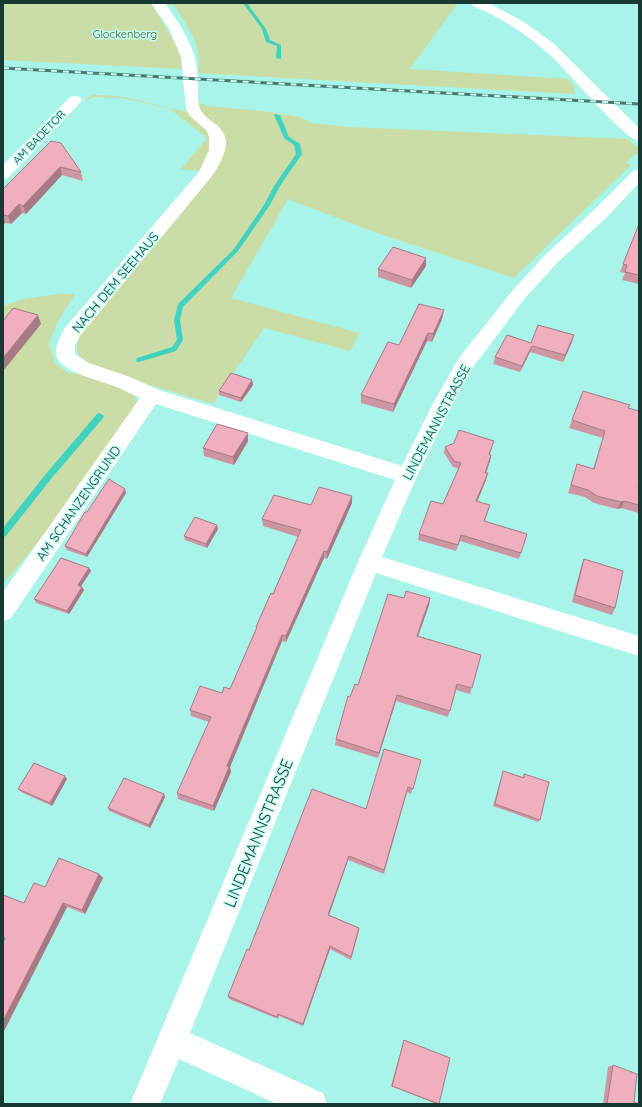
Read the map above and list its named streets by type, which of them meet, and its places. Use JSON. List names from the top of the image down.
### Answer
{
  "streets": {
    "street": [
      "AM BADETOR",
      "NACH DEM SEEHAUS",
      "LINDEMANNSTRASSE",
      "AM SCHANZENGRUND"
    ]
  },
  "crossings": [
    ["NACH DEM SEEHAUS", "LINDEMANNSTRASSE"],
    ["NACH DEM SEEHAUS", "AM SCHANZENGRUND"]
  ],
  "parks": ["Glockenberg"]
}
